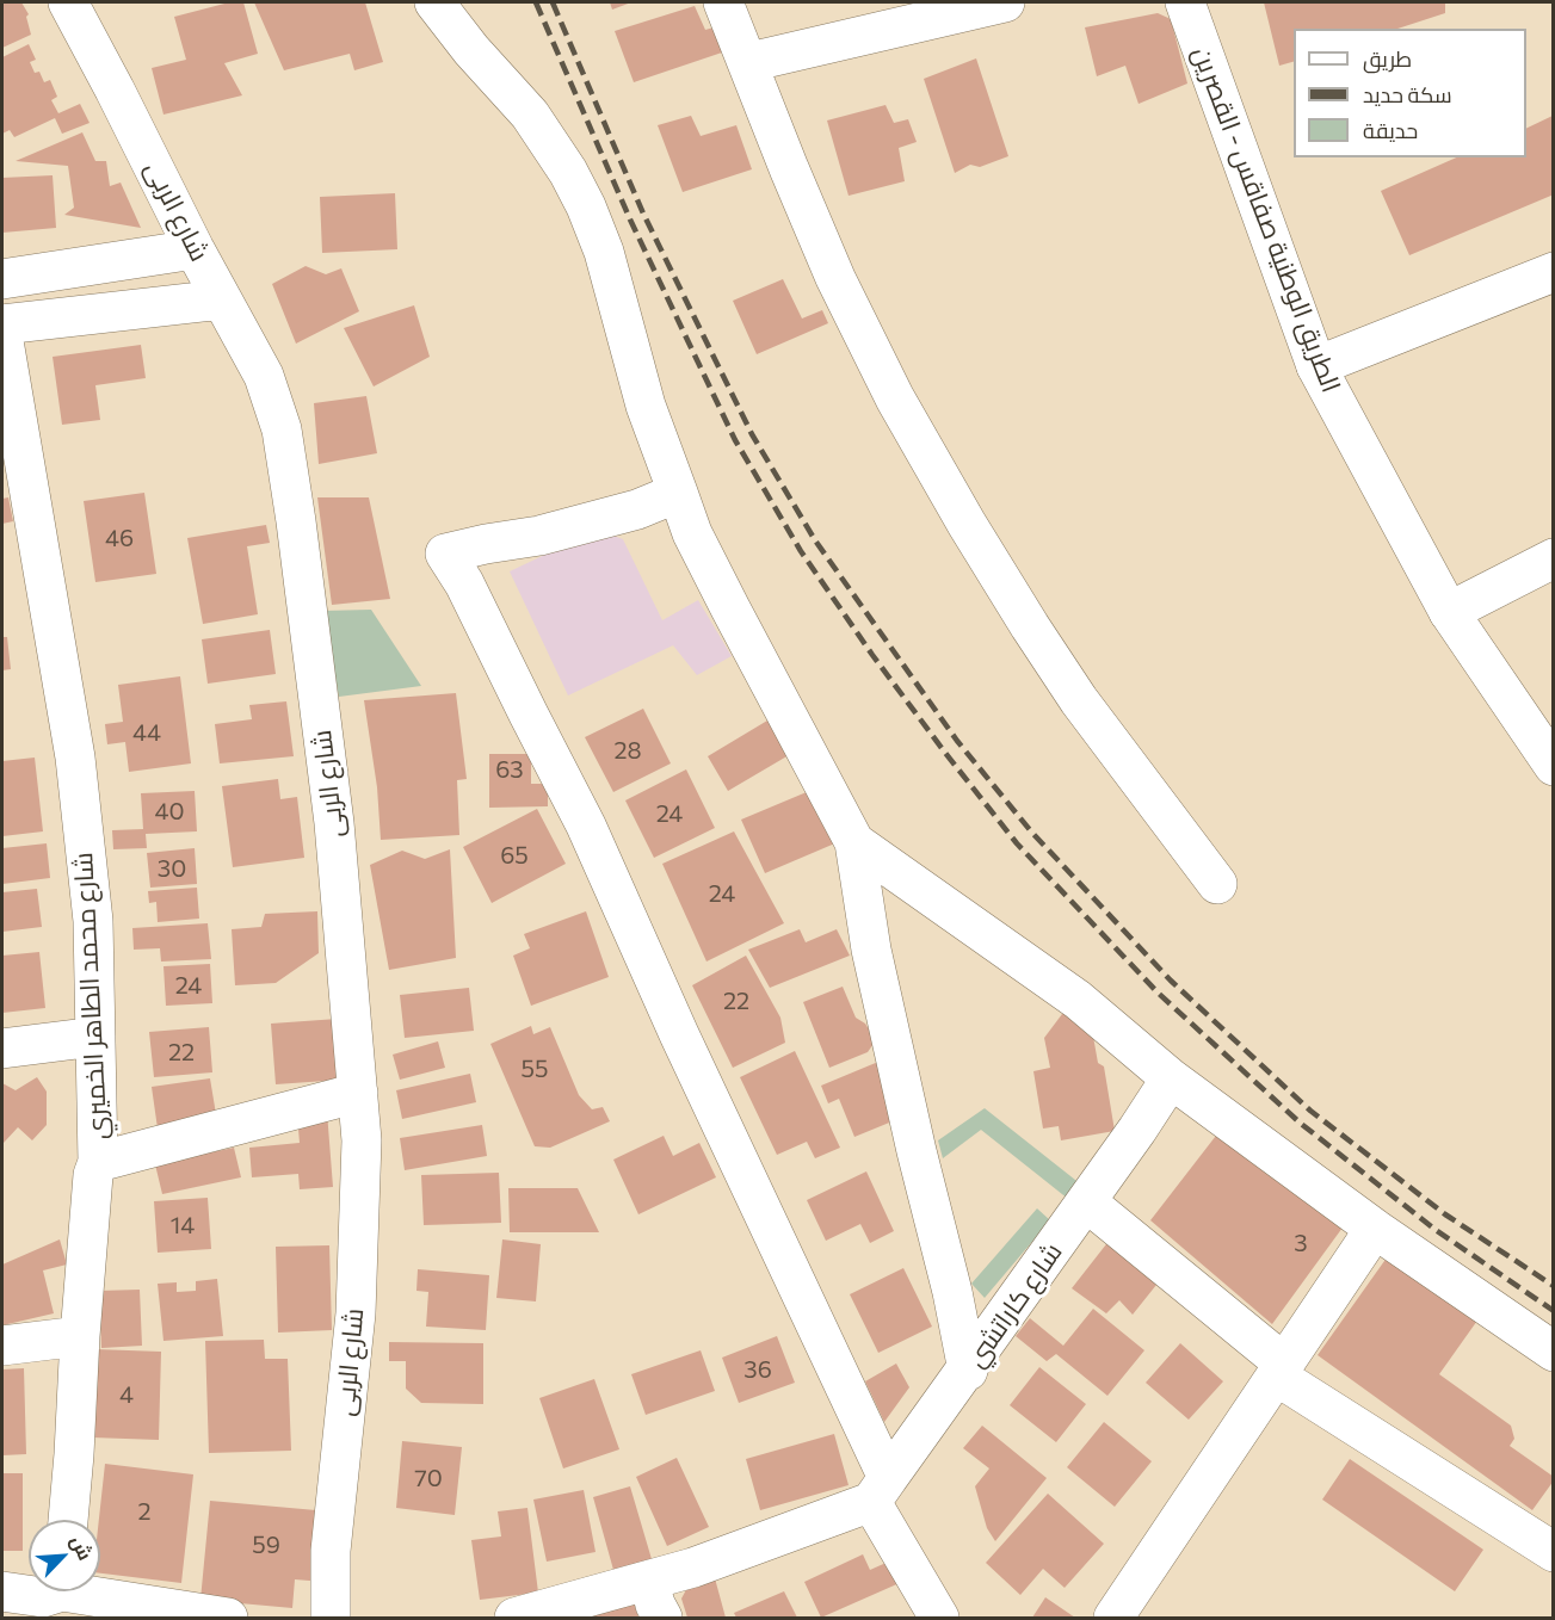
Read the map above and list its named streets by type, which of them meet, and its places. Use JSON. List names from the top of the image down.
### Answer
{
  "streets": {
    "street": [
      "شارع الربى",
      "الطريق الوطنية صفاقس - القصرين",
      "شارع محمد الطاهر الخميري",
      "شارع كاراتشي"
    ]
  },
  "house_numbers": [
    "46",
    "44",
    "28",
    "63",
    "40",
    "24",
    "65",
    "30",
    "24",
    "24",
    "22",
    "22",
    "55",
    "14",
    "3",
    "36",
    "4",
    "70",
    "2",
    "59"
  ],
  "legend": ["طريق", "سكة حديد", "حديقة"],
  "north": "top right"
}
